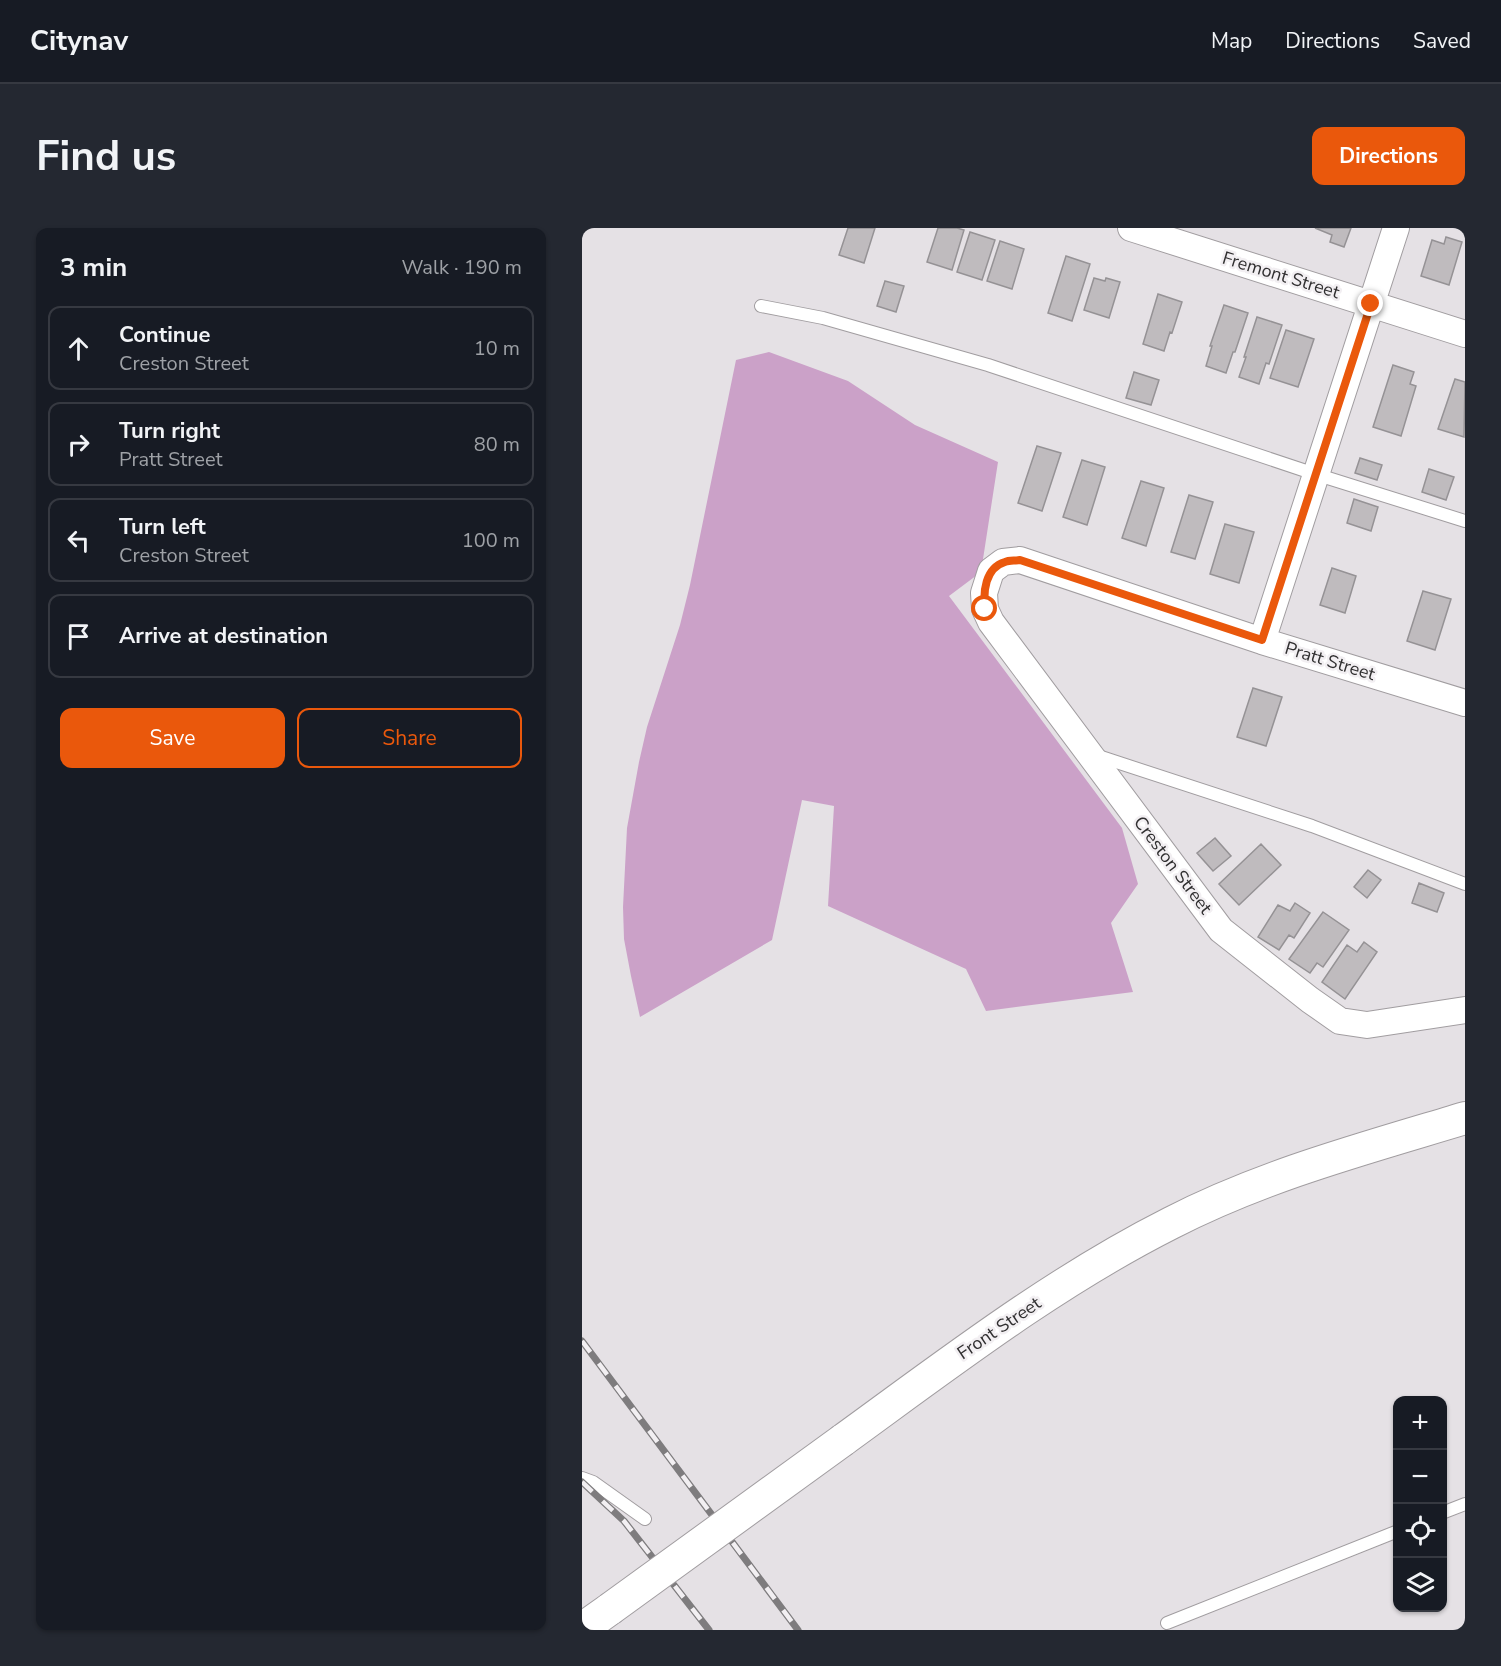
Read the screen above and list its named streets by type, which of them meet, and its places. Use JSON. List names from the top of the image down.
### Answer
{
  "streets": {
    "street": [
      "Fremont Street",
      "Pratt Street",
      "Creston Street",
      "Front Street"
    ]
  },
  "crossings": [
    ["Pratt Street", "Creston Street"]
  ],
  "page": {
    "header": "Citynav",
    "nav": ["Map", "Directions", "Saved"],
    "buttons": [
      "Directions",
      ["Save", "Share"]
    ],
    "title": "Find us",
    "heading": ["3 min", "Walk · 190 m"],
    "list": [
      ["Continue", "Creston Street", "10 m"],
      ["Turn right", "Pratt Street", "80 m"],
      ["Turn left", "Creston Street", "100 m"],
      "Arrive at destination"
    ],
    "map_buttons": ["+", "−"]
  }
}
